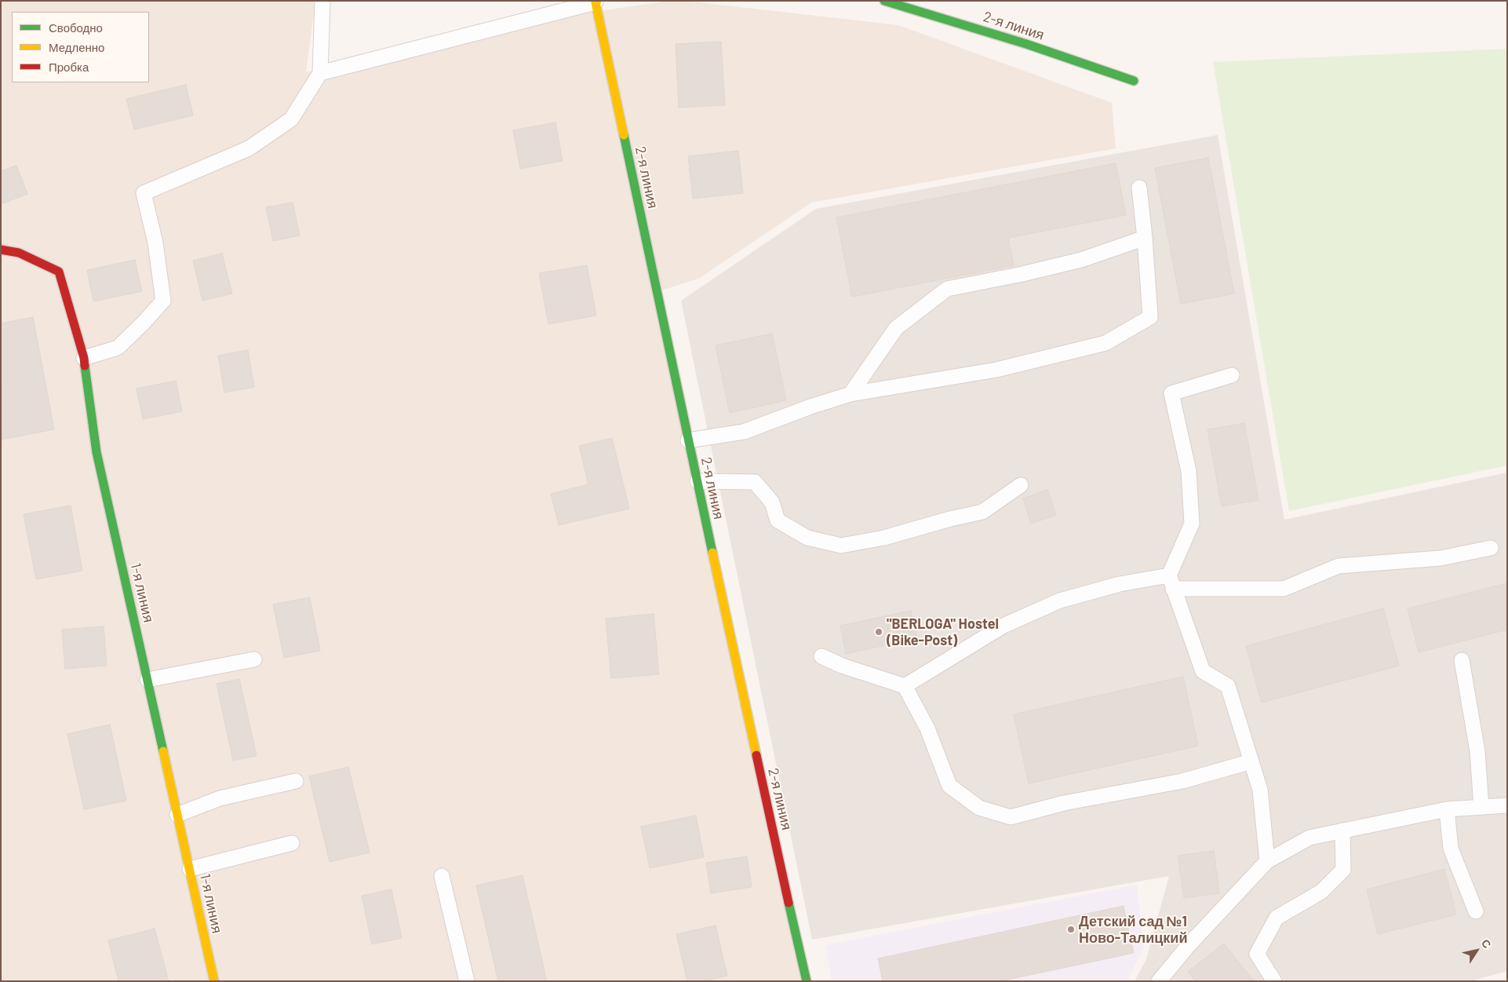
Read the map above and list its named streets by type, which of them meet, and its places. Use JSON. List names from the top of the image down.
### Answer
{
  "streets": {
    "street": ["2-я линия", "1-я линия"]
  },
  "places": ["\"BERLOGA\" Hostel (Bike-Post)", "Детский сад №1 Ново-Талицкий"],
  "legend": ["Свободно", "Медленно", "Пробка"],
  "north": "top right"
}
